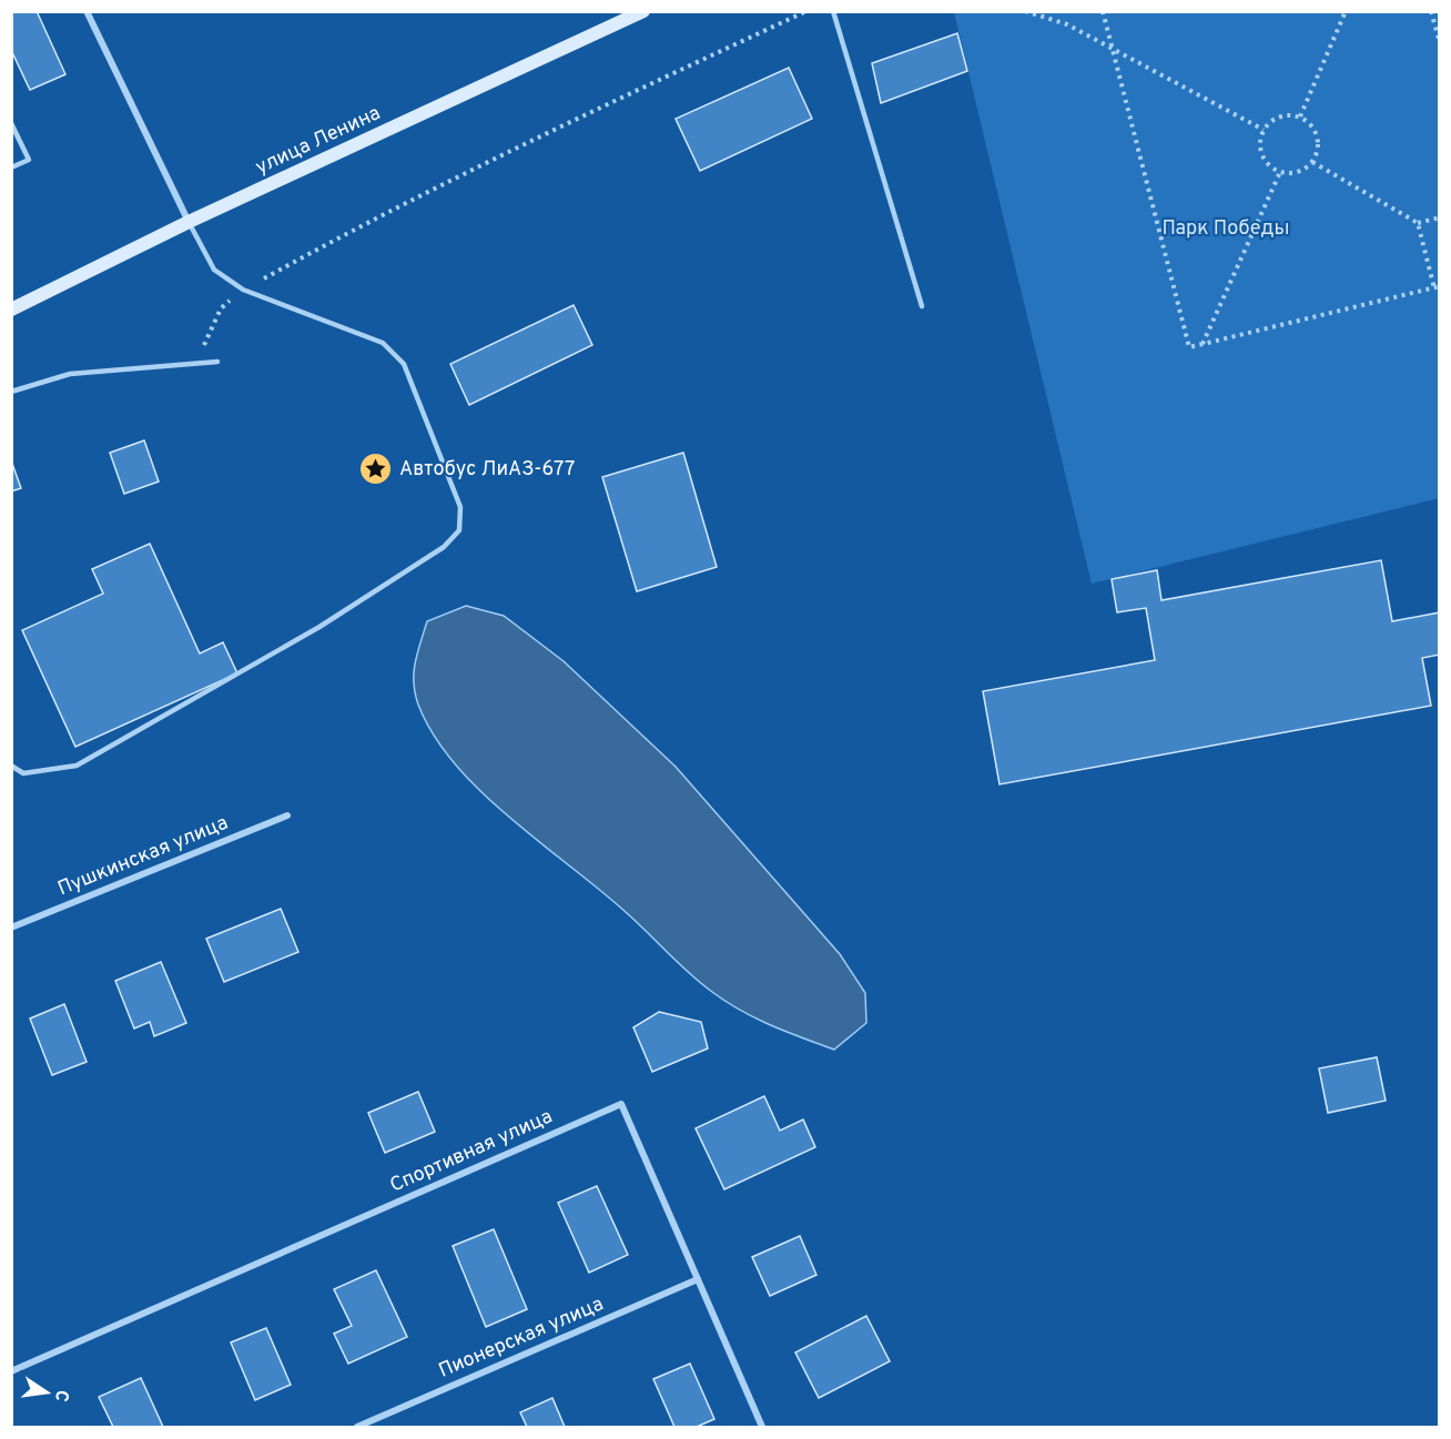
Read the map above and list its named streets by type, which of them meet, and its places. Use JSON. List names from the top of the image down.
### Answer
{
  "streets": {
    "main road": ["улица Ленина"],
    "street": ["Пушкинская улица", "Спортивная улица", "Пионерская улица"]
  },
  "crossings": [
    ["Спортивная улица", "Пионерская улица"]
  ],
  "parks": ["Парк Победы"],
  "places": {
    "place": ["Автобус ЛиАЗ-677"]
  },
  "north": "right"
}
